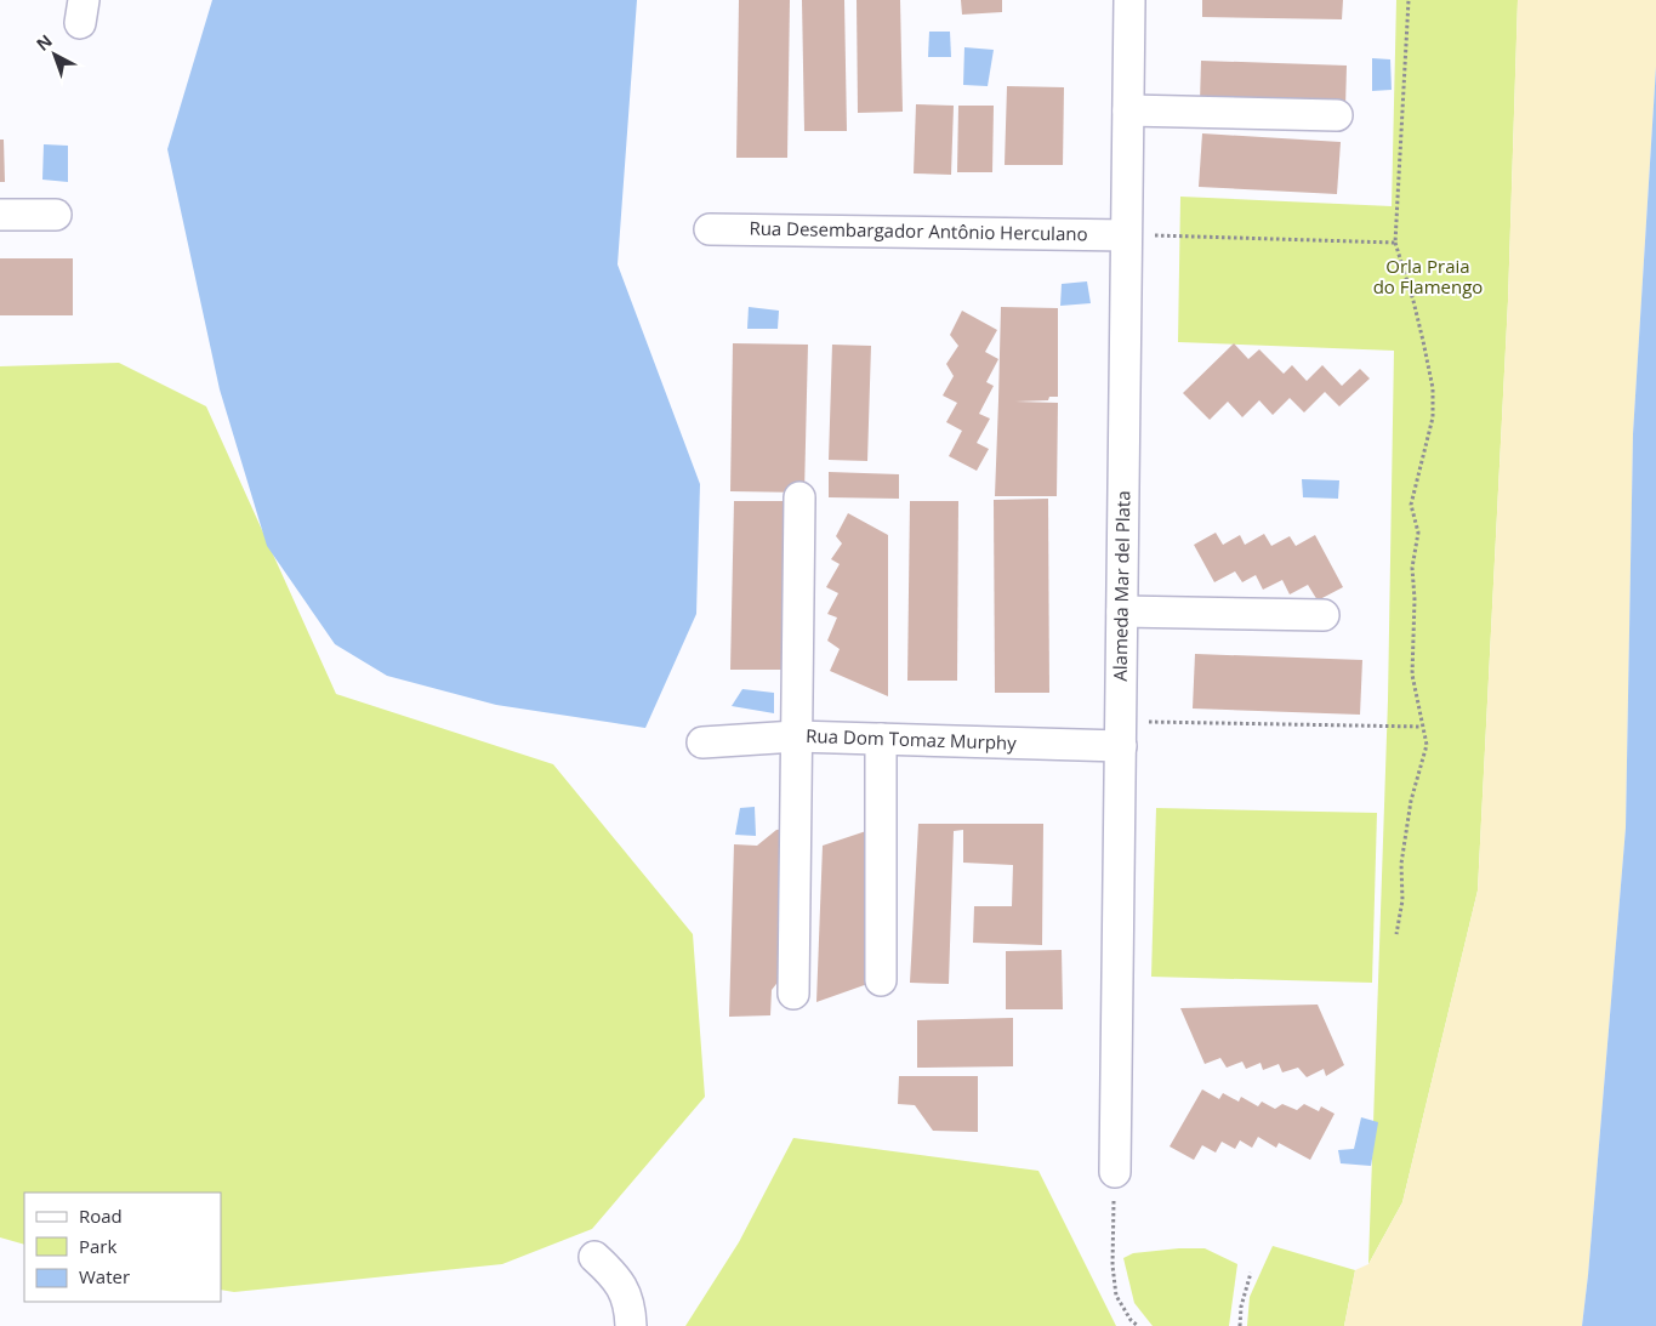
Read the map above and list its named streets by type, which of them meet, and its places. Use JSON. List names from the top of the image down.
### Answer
{
  "streets": {
    "street": ["Rua Desembargador Antônio Herculano", "Alameda Mar del Plata", "Rua Dom Tomaz Murphy"]
  },
  "crossings": [
    ["Rua Desembargador Antônio Herculano", "Alameda Mar del Plata"],
    ["Alameda Mar del Plata", "Rua Dom Tomaz Murphy"]
  ],
  "parks": ["Orla Praia do Flamengo"],
  "legend": ["Road", "Park", "Water"],
  "north": "top left"
}
